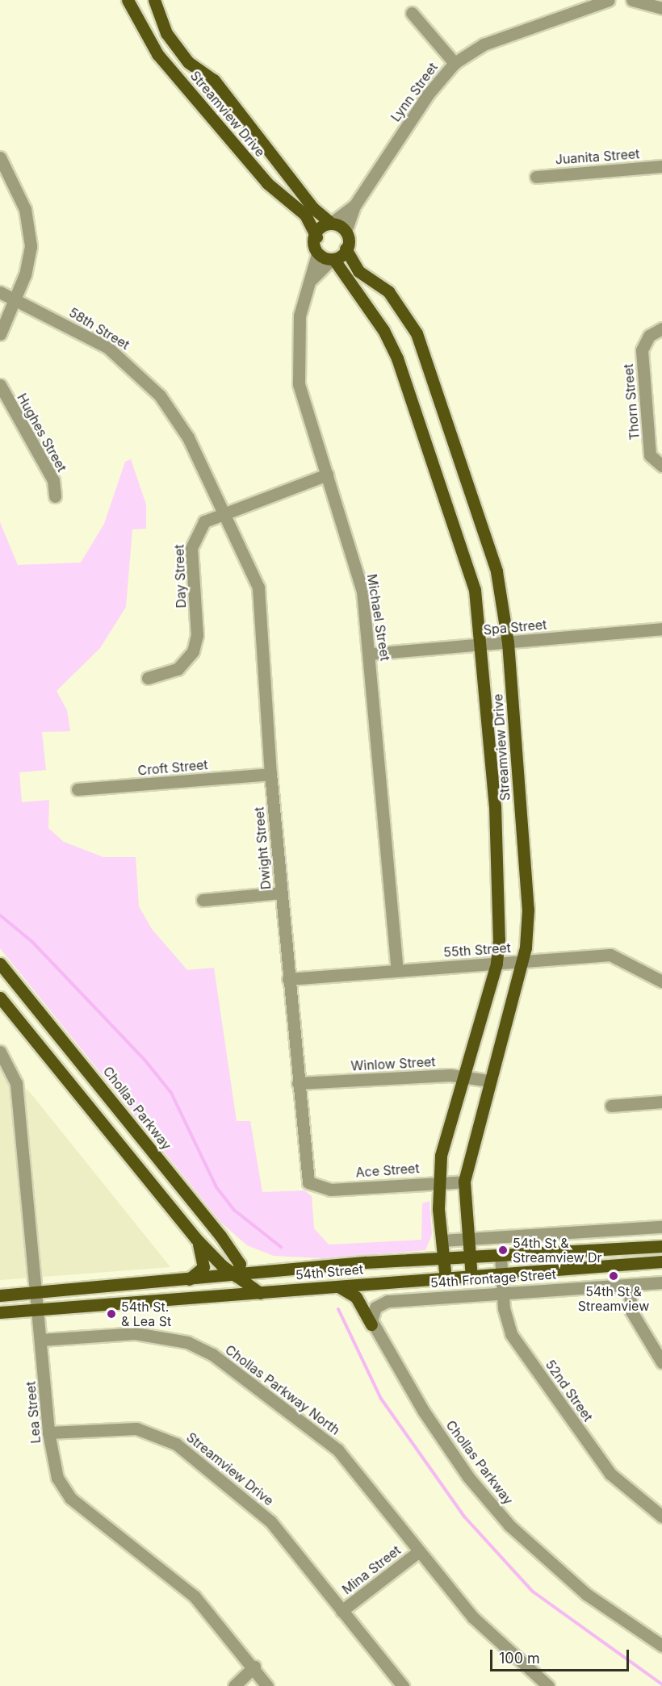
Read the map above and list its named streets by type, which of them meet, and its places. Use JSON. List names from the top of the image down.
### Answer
{
  "streets": {
    "main road": ["Streamview Drive", "Chollas Parkway", "54th Street"],
    "street": [
      "Lynn Street",
      "Juanita Street",
      "58th Street",
      "Thorn Street",
      "Hughes Street",
      "Day Street",
      "Michael Street",
      "Spa Street",
      "Croft Street",
      "Dwight Street",
      "55th Street",
      "Winlow Street",
      "Ace Street",
      "54th Frontage Street",
      "Chollas Parkway North",
      "52nd Street",
      "Lea Street",
      "Mina Street"
    ]
  },
  "crossings": [
    ["Lynn Street", "Streamview Drive"],
    ["Lynn Street", "Michael Street"],
    ["Streamview Drive", "Michael Street"],
    ["Streamview Drive", "Spa Street"],
    ["Streamview Drive", "55th Street"],
    ["Streamview Drive", "Winlow Street"],
    ["Streamview Drive", "Ace Street"],
    ["Streamview Drive", "54th Street"],
    ["Streamview Drive", "Lea Street"],
    ["Streamview Drive", "Mina Street"],
    ["58th Street", "Day Street"],
    ["58th Street", "Dwight Street"],
    ["Day Street", "Michael Street"],
    ["Day Street", "Dwight Street"],
    ["Michael Street", "Spa Street"],
    ["Michael Street", "55th Street"],
    ["Croft Street", "Dwight Street"],
    ["Dwight Street", "55th Street"],
    ["Dwight Street", "Winlow Street"],
    ["Dwight Street", "Ace Street"],
    ["Chollas Parkway", "54th Street"],
    ["Chollas Parkway", "54th Frontage Street"],
    ["54th Street", "52nd Street"],
    ["54th Street", "Lea Street"],
    ["54th Frontage Street", "52nd Street"],
    ["Chollas Parkway North", "Lea Street"],
    ["Chollas Parkway North", "Mina Street"]
  ],
  "places": ["54th St & Streamview Dr", "54th St & Streamview", "54th St. & Lea St"],
  "scale_bar": "100 m"
}
